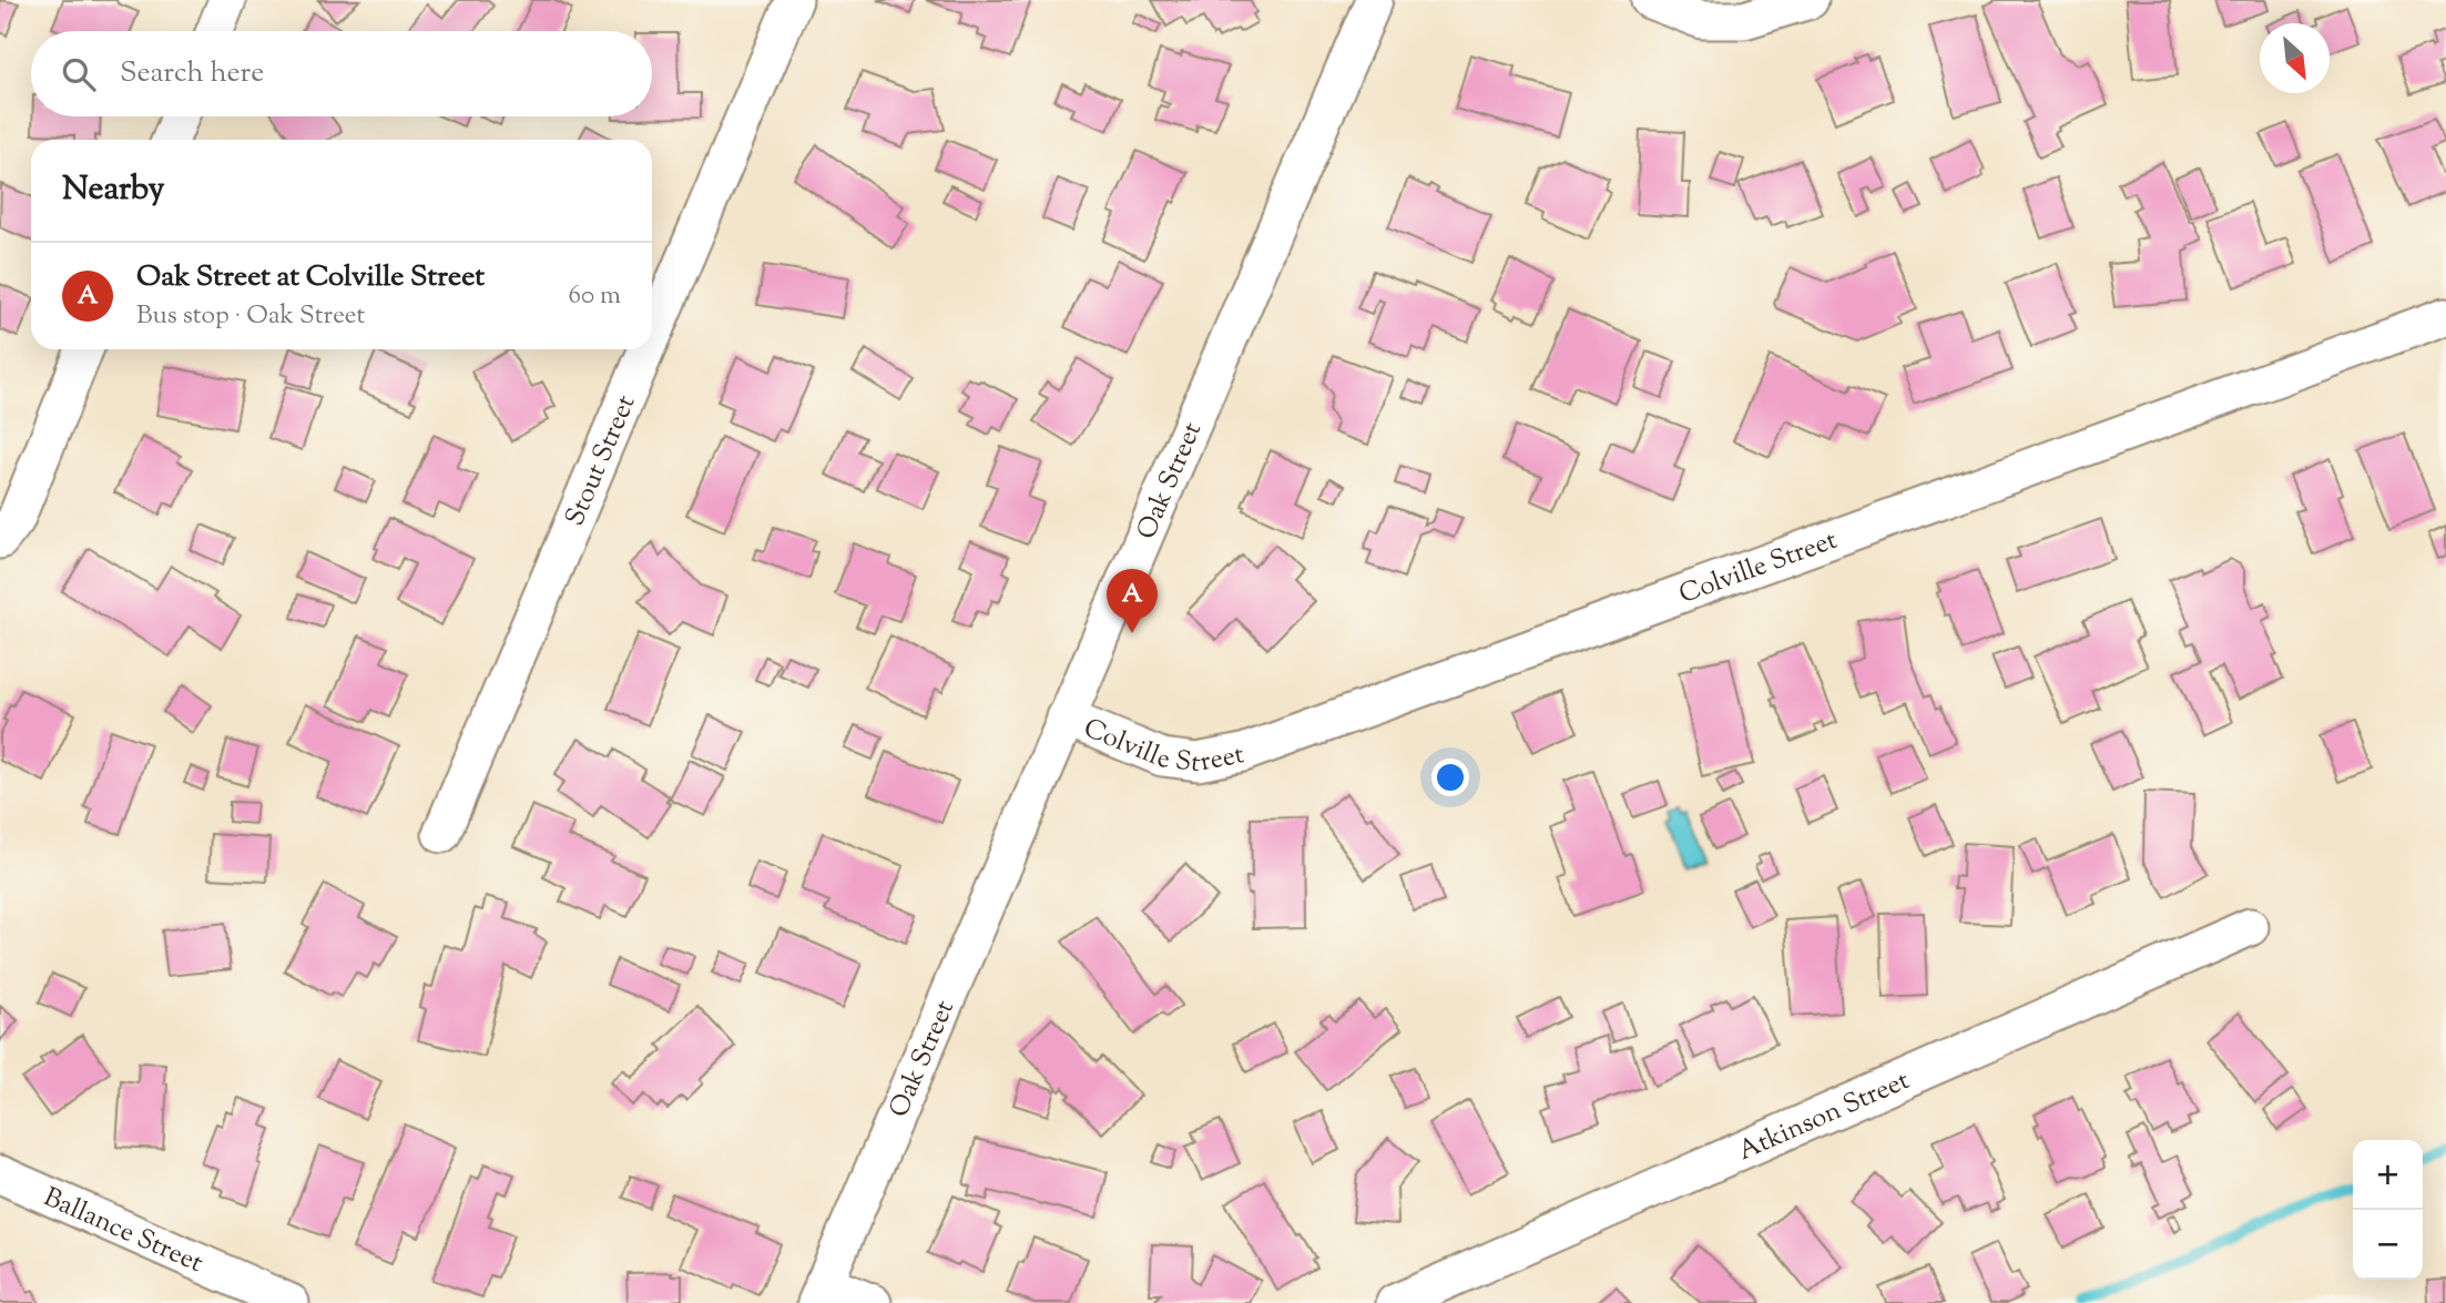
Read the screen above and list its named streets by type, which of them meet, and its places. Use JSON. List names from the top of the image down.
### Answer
{
  "streets": {
    "street": [
      "Stout Street",
      "Oak Street",
      "Colville Street",
      "Atkinson Street",
      "Ballance Street"
    ]
  },
  "crossings": [
    ["Oak Street", "Colville Street"]
  ],
  "north": "bottom right",
  "page": {
    "search": "Search here",
    "heading": "Nearby",
    "list": [
      {
        "mark": "A",
        "name": "Oak Street at Colville Street",
        "note": "Bus stop · Oak Street",
        "value": "60 m"
      }
    ],
    "pins": "A",
    "map_buttons": ["+", "−"]
  }
}
